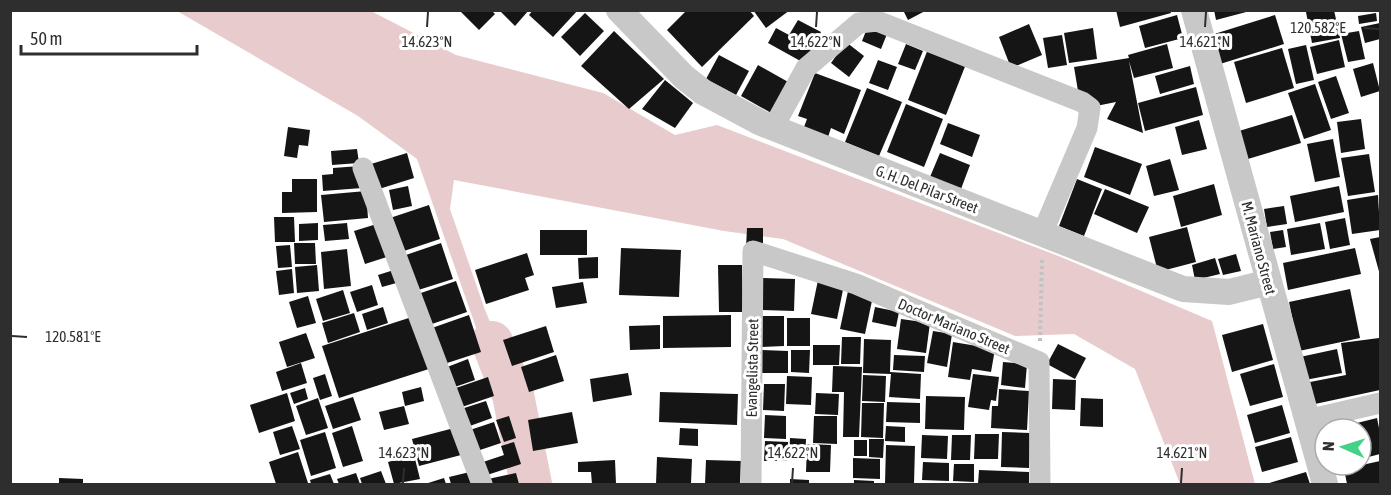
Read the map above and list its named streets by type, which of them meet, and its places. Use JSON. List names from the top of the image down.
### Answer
{
  "streets": {
    "street": [
      "G. H. Del Pilar Street",
      "M. Mariano Street",
      "Doctor Mariano Street",
      "Evangelista Street"
    ]
  },
  "crossings": [
    ["G. H. Del Pilar Street", "M. Mariano Street"],
    ["Doctor Mariano Street", "Evangelista Street"]
  ],
  "scale_bar": "50 m",
  "north": "left",
  "coordinates": [
    "120.582°E",
    "14.623°N",
    "14.622°N",
    "14.621°N",
    "120.581°E"
  ]
}
